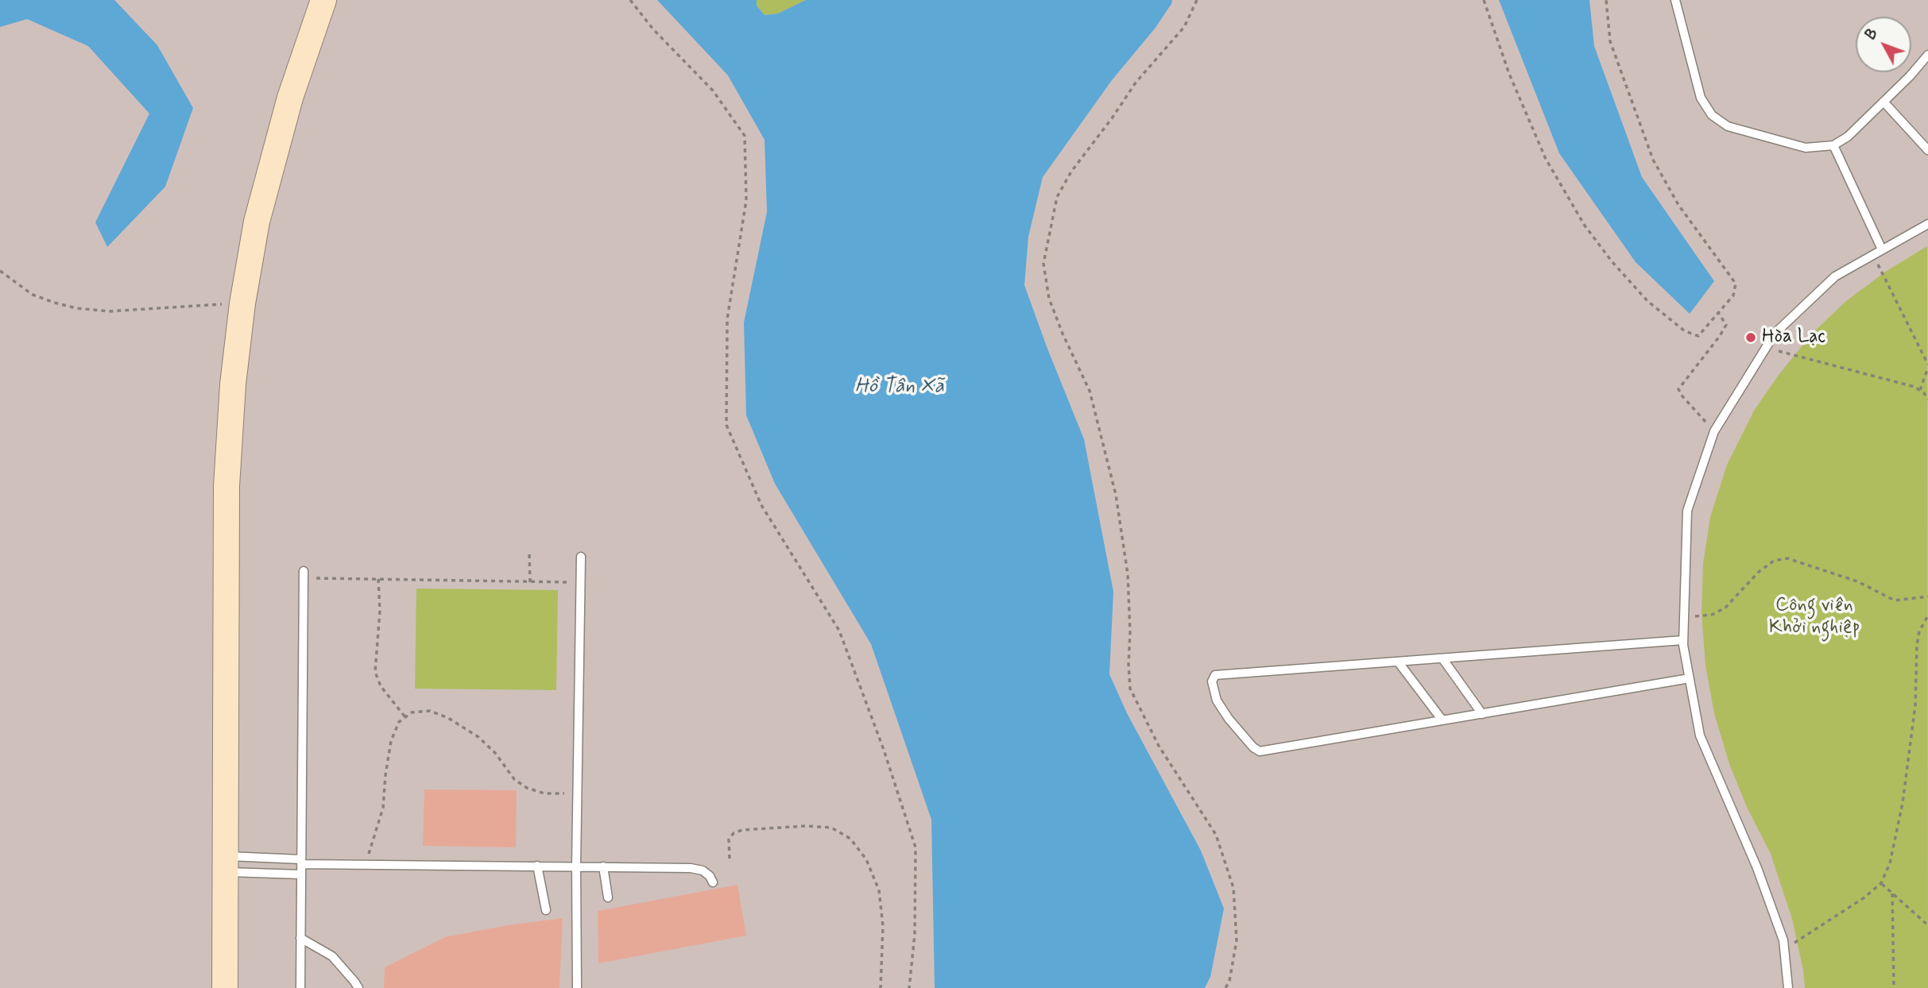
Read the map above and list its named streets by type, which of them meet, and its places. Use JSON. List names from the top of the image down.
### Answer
{
  "water": ["Hồ Tân Xã"],
  "parks": ["Công viên Khởi nghiệp"],
  "places": ["Hòa Lạc"],
  "north": "top left"
}
